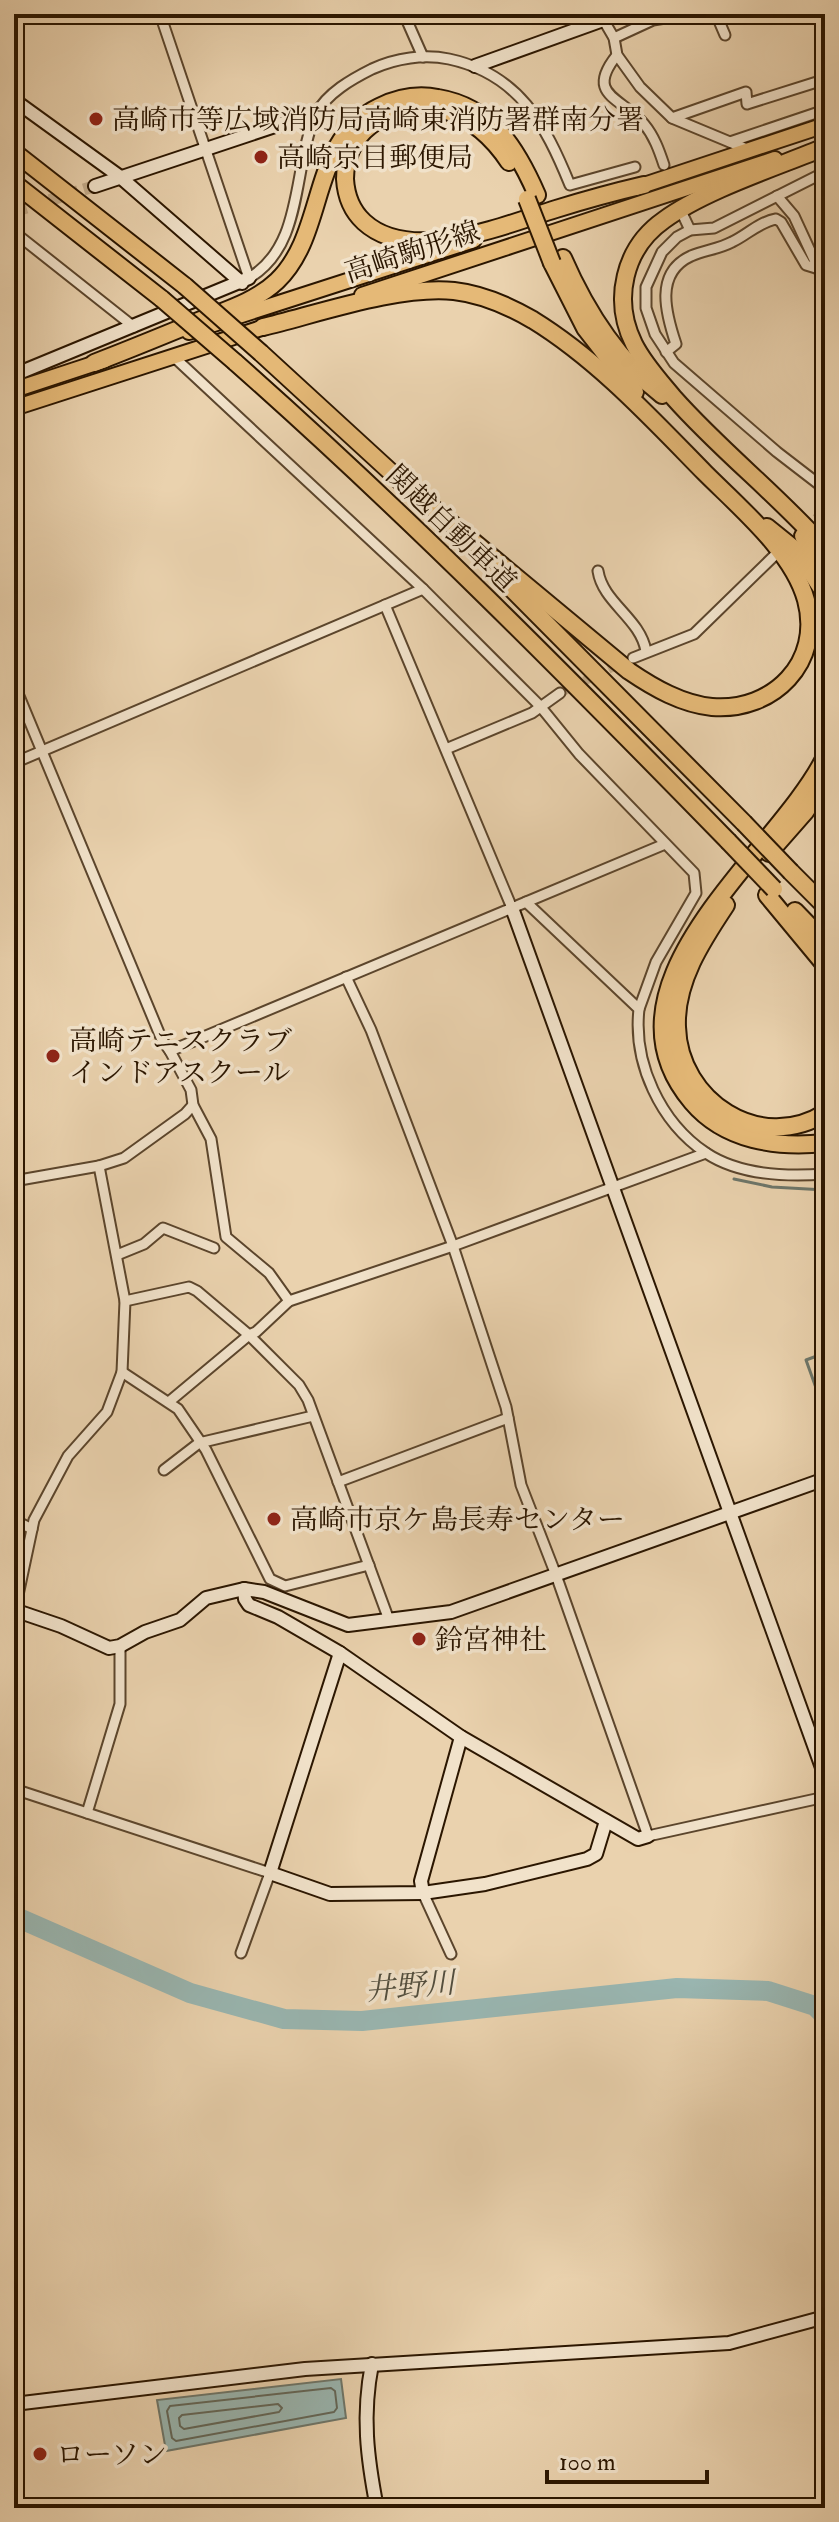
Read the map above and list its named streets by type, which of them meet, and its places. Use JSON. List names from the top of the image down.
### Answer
{
  "streets": {
    "highway": ["関越自動車道"],
    "main road": ["高崎駒形線"]
  },
  "water": ["井野川"],
  "places": [
    "高崎市等広域消防局高崎東消防署群南分署",
    "高崎京目郵便局",
    "高崎テニスクラブ インドアスクール",
    "高崎市京ケ島長寿センター",
    "鈴宮神社",
    "ローソン"
  ],
  "scale_bar": "100 m"
}
